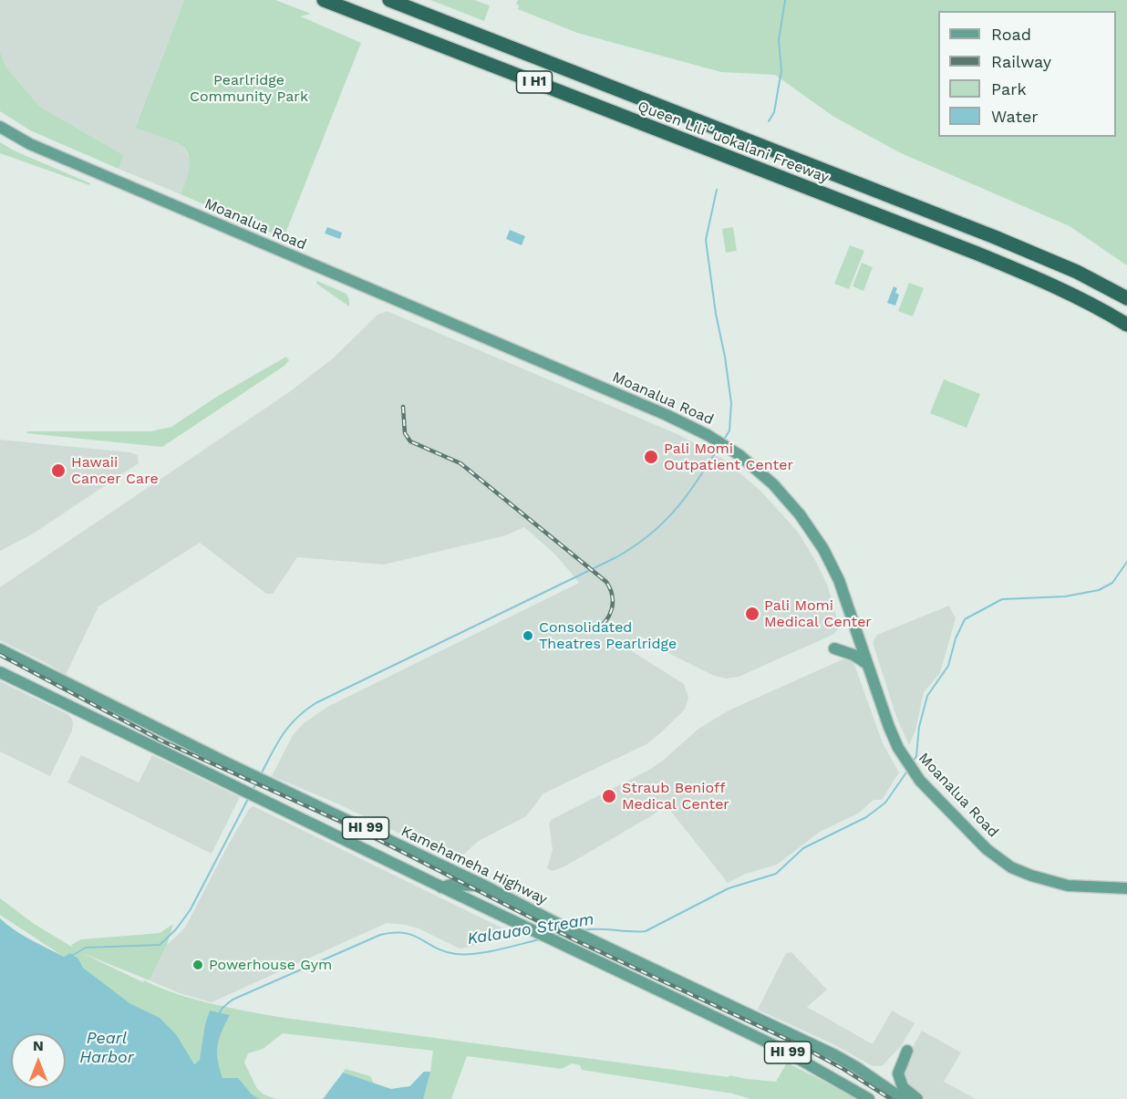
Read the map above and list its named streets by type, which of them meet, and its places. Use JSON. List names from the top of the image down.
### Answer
{
  "streets": {
    "highway": ["I H1", "Queen Liliʻuokalani Freeway"],
    "main road": ["Moanalua Road", "HI 99", "Kamehameha Highway"]
  },
  "water": ["Kalauao Stream", "Pearl Harbor"],
  "parks": ["Pearlridge Community Park"],
  "places": [
    "Pali Momi Outpatient Center",
    "Hawaii Cancer Care",
    "Pali Momi Medical Center",
    "Consolidated Theatres Pearlridge",
    "Straub Benioff Medical Center",
    "Powerhouse Gym"
  ],
  "legend": [
    "Road",
    "Railway",
    "Park",
    "Water"
  ],
  "north": "top"
}
